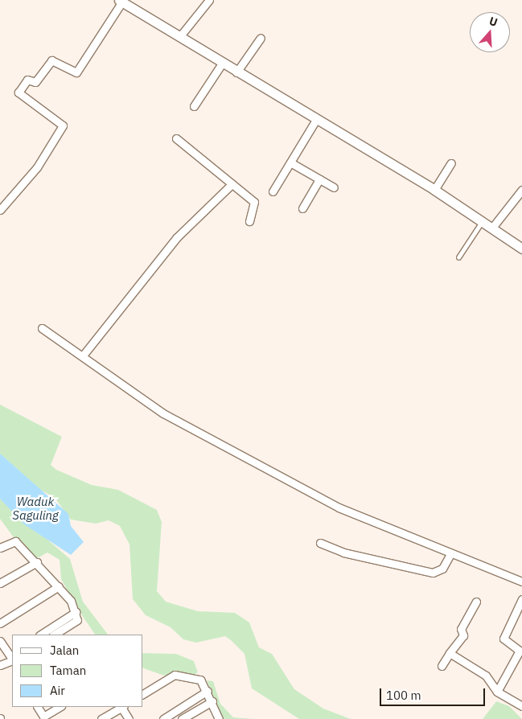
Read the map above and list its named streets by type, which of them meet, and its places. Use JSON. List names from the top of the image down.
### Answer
{
  "water": ["Waduk Saguling"],
  "legend": ["Jalan", "Taman", "Air"],
  "scale_bar": "100 m",
  "north": "top"
}
